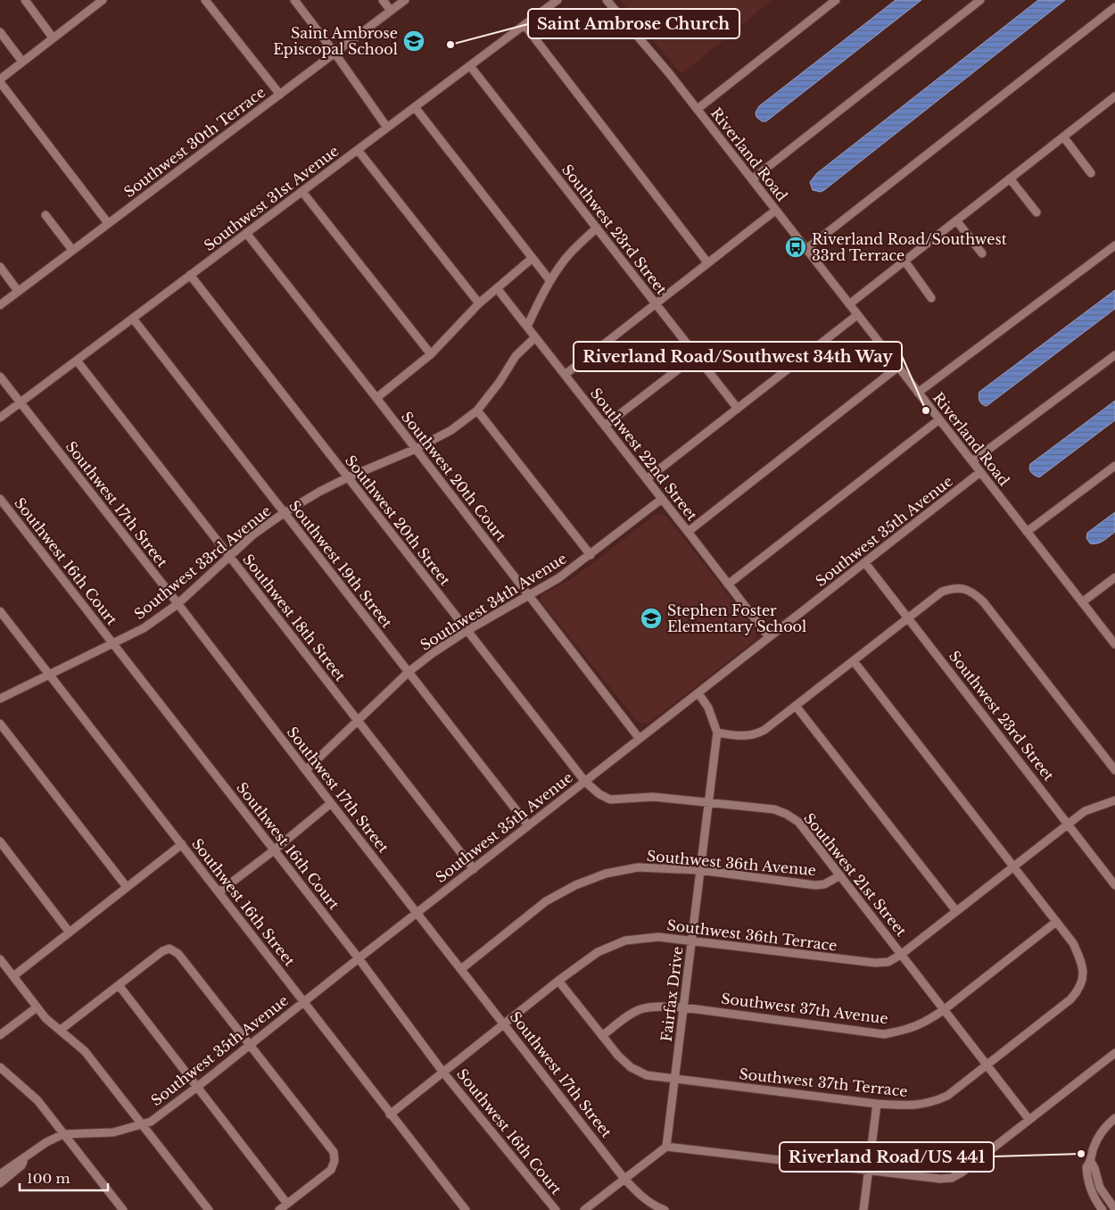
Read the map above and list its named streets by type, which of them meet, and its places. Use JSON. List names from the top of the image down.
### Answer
{
  "streets": {
    "street": [
      "Southwest 30th Terrace",
      "Riverland Road",
      "Southwest 31st Avenue",
      "Southwest 23rd Street",
      "Southwest 22nd Street",
      "Southwest 20th Court",
      "Southwest 17th Street",
      "Southwest 20th Street",
      "Southwest 35th Avenue",
      "Southwest 16th Court",
      "Southwest 33rd Avenue",
      "Southwest 19th Street",
      "Southwest 34th Avenue",
      "Southwest 18th Street",
      "Southwest 36th Avenue",
      "Southwest 21st Street",
      "Southwest 16th Street",
      "Southwest 36th Terrace",
      "Fairfax Drive",
      "Southwest 37th Avenue",
      "Southwest 37th Terrace"
    ]
  },
  "crossings": [
    ["Riverland Road", "Southwest 35th Avenue"],
    ["Southwest 31st Avenue", "Southwest 23rd Street"],
    ["Southwest 31st Avenue", "Southwest 20th Court"],
    ["Southwest 31st Avenue", "Southwest 17th Street"],
    ["Southwest 31st Avenue", "Southwest 20th Street"],
    ["Southwest 31st Avenue", "Southwest 19th Street"],
    ["Southwest 31st Avenue", "Southwest 18th Street"],
    ["Southwest 23rd Street", "Southwest 35th Avenue"],
    ["Southwest 23rd Street", "Southwest 36th Terrace"],
    ["Southwest 22nd Street", "Southwest 35th Avenue"],
    ["Southwest 22nd Street", "Southwest 33rd Avenue"],
    ["Southwest 22nd Street", "Southwest 34th Avenue"],
    ["Southwest 20th Court", "Southwest 35th Avenue"],
    ["Southwest 20th Court", "Southwest 33rd Avenue"],
    ["Southwest 20th Court", "Southwest 34th Avenue"],
    ["Southwest 17th Street", "Southwest 35th Avenue"],
    ["Southwest 17th Street", "Southwest 33rd Avenue"],
    ["Southwest 17th Street", "Southwest 34th Avenue"],
    ["Southwest 17th Street", "Southwest 36th Avenue"],
    ["Southwest 17th Street", "Southwest 36th Terrace"],
    ["Southwest 20th Street", "Southwest 35th Avenue"],
    ["Southwest 20th Street", "Southwest 33rd Avenue"],
    ["Southwest 20th Street", "Southwest 34th Avenue"],
    ["Southwest 20th Street", "Southwest 21st Street"],
    ["Southwest 35th Avenue", "Southwest 16th Court"],
    ["Southwest 35th Avenue", "Southwest 19th Street"],
    ["Southwest 35th Avenue", "Southwest 18th Street"],
    ["Southwest 35th Avenue", "Southwest 21st Street"],
    ["Southwest 35th Avenue", "Southwest 16th Street"],
    ["Southwest 35th Avenue", "Fairfax Drive"],
    ["Southwest 16th Court", "Southwest 33rd Avenue"],
    ["Southwest 16th Court", "Southwest 36th Terrace"],
    ["Southwest 33rd Avenue", "Southwest 19th Street"],
    ["Southwest 33rd Avenue", "Southwest 18th Street"],
    ["Southwest 33rd Avenue", "Southwest 16th Street"],
    ["Southwest 19th Street", "Southwest 34th Avenue"],
    ["Southwest 34th Avenue", "Southwest 18th Street"],
    ["Southwest 36th Avenue", "Southwest 21st Street"],
    ["Southwest 36th Avenue", "Fairfax Drive"],
    ["Southwest 21st Street", "Southwest 36th Terrace"],
    ["Southwest 21st Street", "Fairfax Drive"],
    ["Southwest 21st Street", "Southwest 37th Avenue"],
    ["Southwest 21st Street", "Southwest 37th Terrace"],
    ["Southwest 16th Street", "Southwest 36th Terrace"],
    ["Southwest 36th Terrace", "Fairfax Drive"],
    ["Fairfax Drive", "Southwest 37th Avenue"],
    ["Fairfax Drive", "Southwest 37th Terrace"],
    ["Southwest 37th Avenue", "Southwest 37th Terrace"]
  ],
  "places": {
    "school or university": ["Saint Ambrose Episcopal School", "Stephen Foster Elementary School"],
    "other": ["Saint Ambrose Church", "Riverland Road/Southwest 34th Way", "Riverland Road/US 441"],
    "bus stop": ["Riverland Road/Southwest 33rd Terrace"]
  },
  "scale_bar": "100 m"
}
